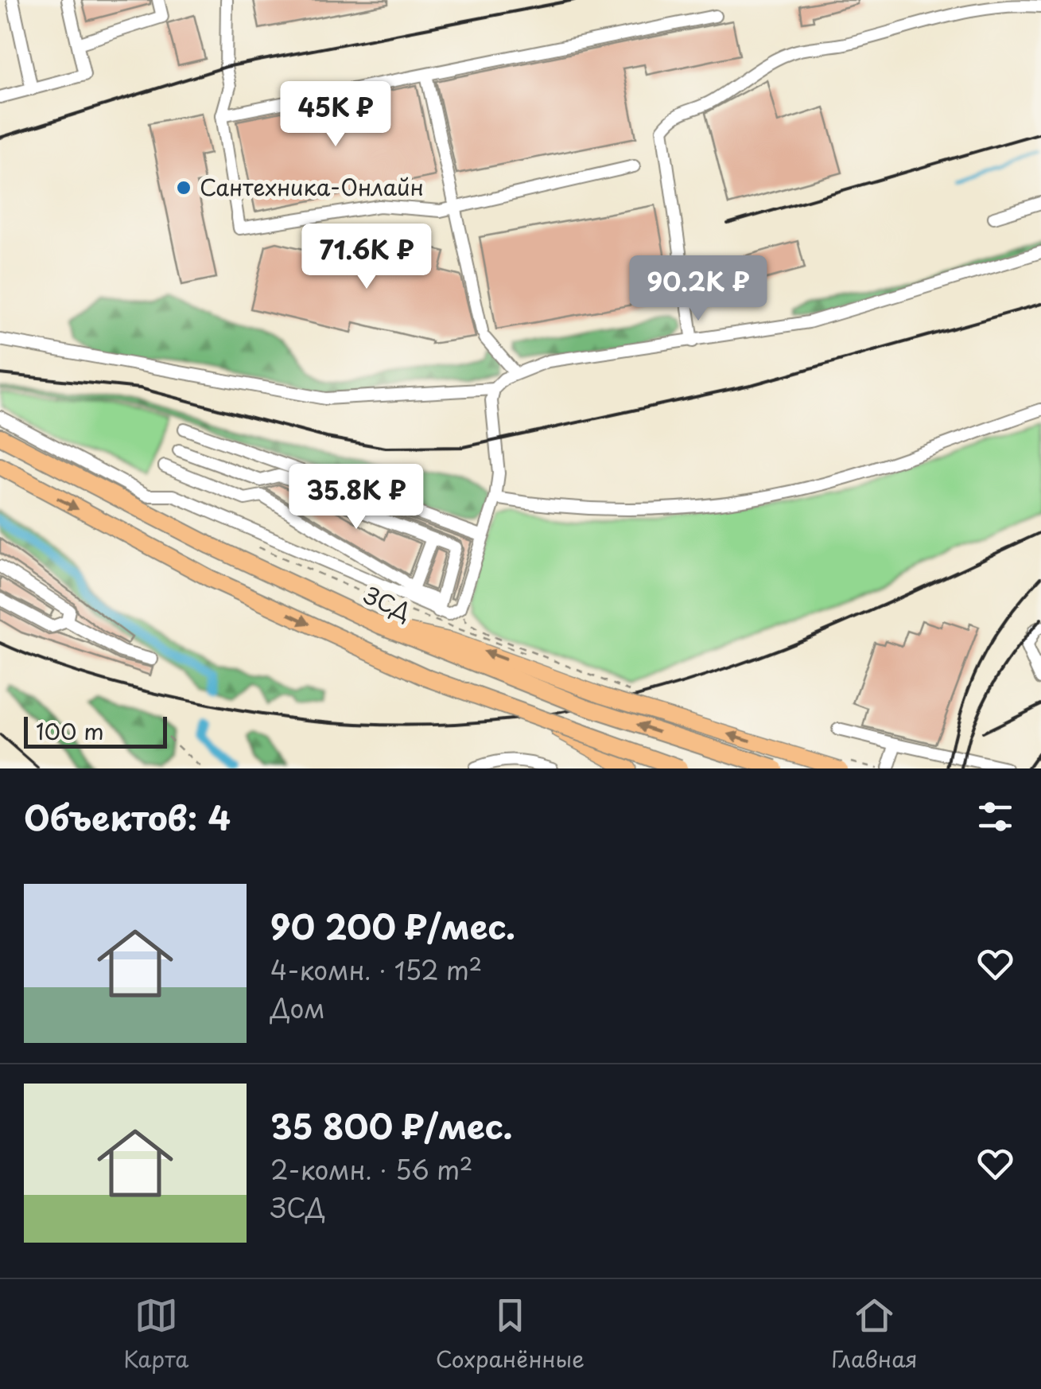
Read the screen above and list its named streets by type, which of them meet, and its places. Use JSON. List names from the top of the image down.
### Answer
{
  "streets": {
    "highway": ["ЗСД"]
  },
  "places": ["Сантехника-Онлайн"],
  "scale_bar": "100 m",
  "page": {
    "price": [
      "45K ₽",
      "71.6K ₽",
      "90.2K ₽",
      "35.8K ₽"
    ],
    "scale": "100 m",
    "heading": "Объектов: 4",
    "list": [
      {
        "name": "90 200 ₽/мес.",
        "note": "4-комн. · 152 m² · Дом"
      },
      {
        "name": "35 800 ₽/мес.",
        "note": "2-комн. · 56 m² · ЗСД"
      }
    ],
    "tabs": ["Карта", "Сохранённые", "Главная"]
  }
}
